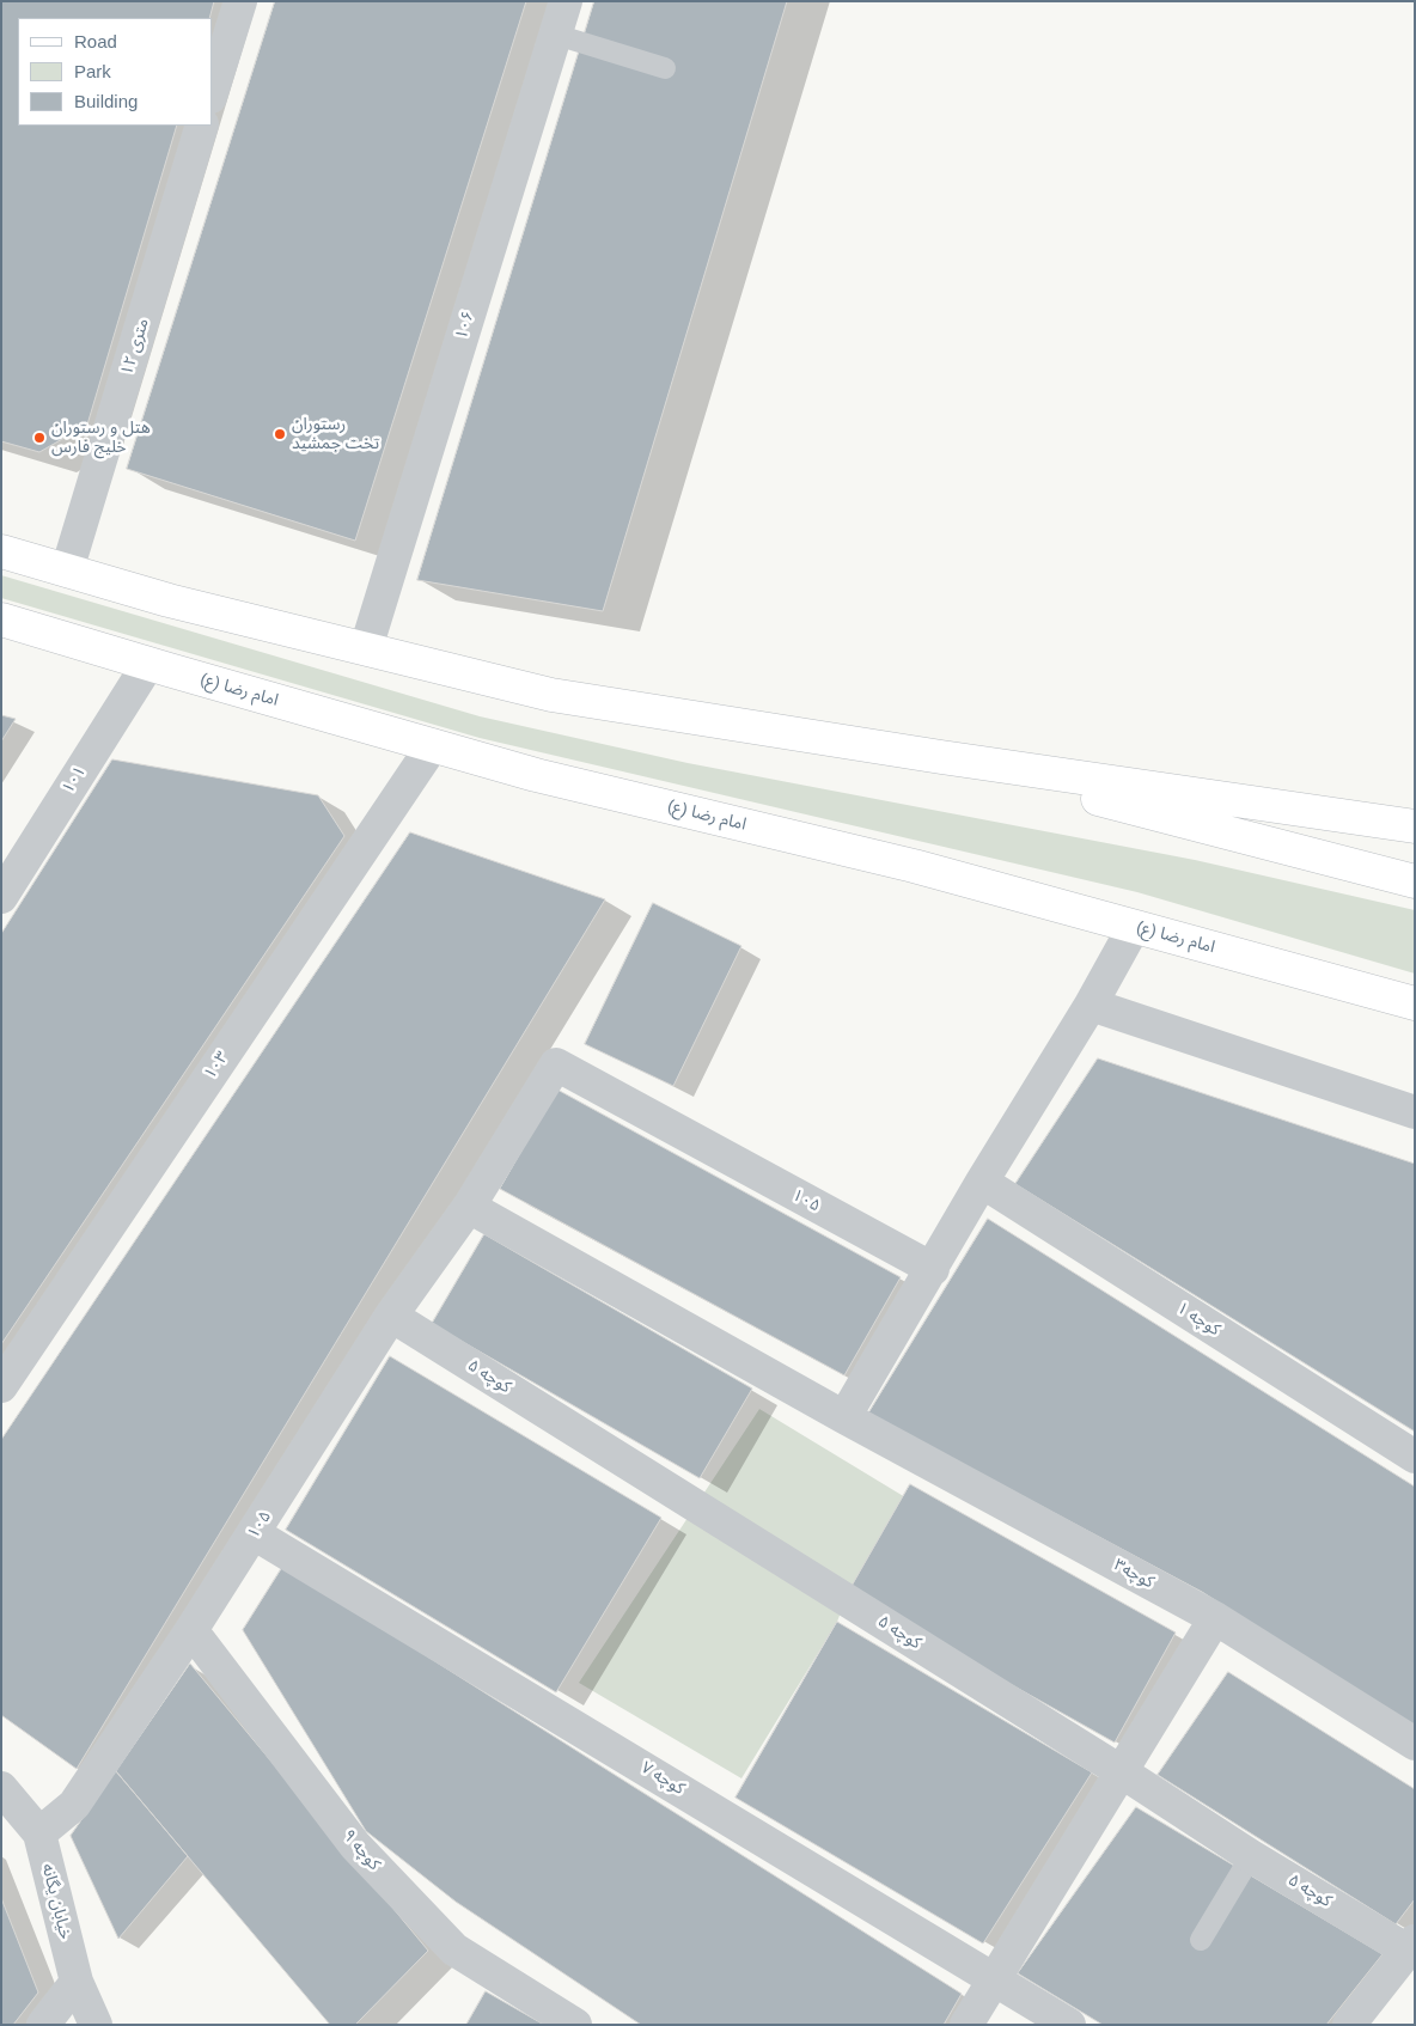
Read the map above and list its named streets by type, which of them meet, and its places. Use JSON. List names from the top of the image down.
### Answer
{
  "streets": {
    "main road": ["امام رضا (ع)"],
    "street": [
      "۱۰۶",
      "۱۲ متری",
      "۱۰۱",
      "۱۰۳",
      "۱۰۵",
      "کوچه ۱",
      "کوچه ۵",
      "کوچه۳",
      "کوچه ۷",
      "کوچه ۹",
      "خیابان یگانه"
    ]
  },
  "crossings": [
    ["امام رضا (ع)", "۱۰۱"],
    ["امام رضا (ع)", "۱۰۳"],
    ["۱۰۵", "کوچه ۵"],
    ["۱۰۵", "کوچه ۷"],
    ["۱۰۵", "کوچه ۹"],
    ["۱۰۵", "خیابان یگانه"]
  ],
  "places": ["رستوران تخت جمشید", "هتل و رستوران خلیج فارس"],
  "legend": ["Road", "Park", "Building"]
}
